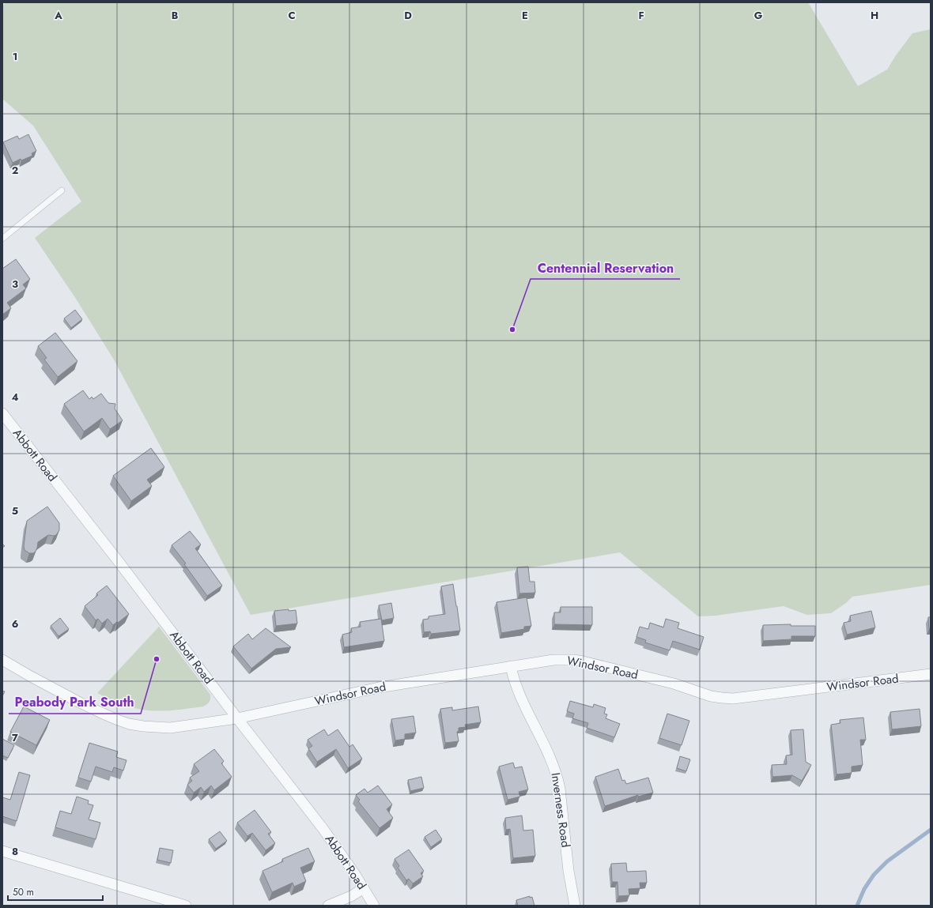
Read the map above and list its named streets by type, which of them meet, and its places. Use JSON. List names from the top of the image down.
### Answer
{
  "streets": {
    "street": ["Abbott Road", "Windsor Road", "Inverness Road"]
  },
  "crossings": [
    ["Abbott Road", "Windsor Road"],
    ["Windsor Road", "Inverness Road"]
  ],
  "places": ["Centennial Reservation", "Peabody Park South"],
  "scale_bar": "50 m",
  "grid": {
    "columns": [
      "A",
      "B",
      "C",
      "D",
      "E",
      "F",
      "G",
      "H"
    ],
    "rows": [
      "1",
      "2",
      "3",
      "4",
      "5",
      "6",
      "7",
      "8"
    ]
  }
}
